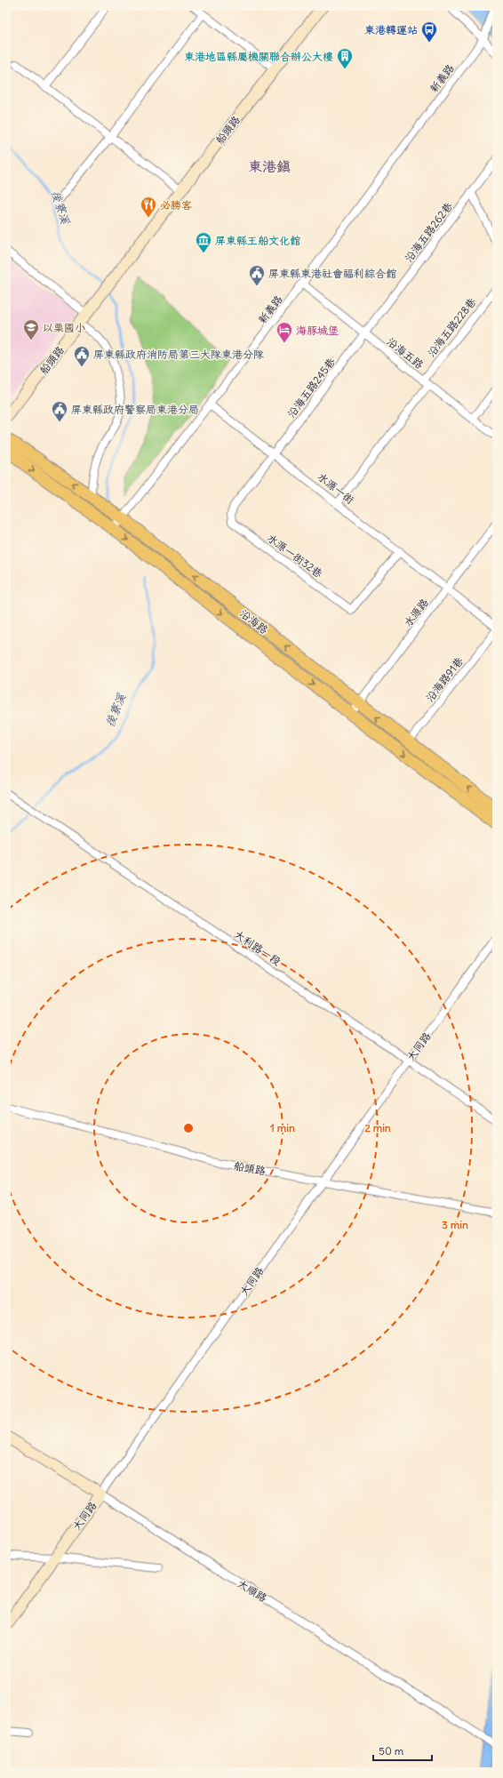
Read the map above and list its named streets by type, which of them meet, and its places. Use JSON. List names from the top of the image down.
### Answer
{
  "streets": {
    "main road": [
      "船頭路",
      "沿海路",
      "大同路",
      "大順路"
    ],
    "street": [
      "新義路",
      "沿海五路262巷",
      "沿海五路228巷",
      "沿海五路",
      "沿海五路245巷",
      "水源一街",
      "水源一街32巷",
      "水源路",
      "沿海路91巷",
      "大利路一段"
    ]
  },
  "crossings": [
    ["新義路", "沿海五路"],
    ["新義路", "水源一街"],
    ["新義路", "沿海路"],
    ["船頭路", "大同路"],
    ["沿海五路262巷", "沿海五路"],
    ["沿海五路262巷", "沿海五路245巷"],
    ["沿海五路228巷", "沿海五路"],
    ["沿海五路228巷", "水源一街"],
    ["沿海五路", "沿海五路245巷"],
    ["沿海五路245巷", "水源一街"],
    ["沿海五路245巷", "水源一街32巷"],
    ["水源一街", "水源一街32巷"],
    ["水源一街", "水源路"],
    ["水源一街", "沿海路91巷"],
    ["水源路", "沿海路"],
    ["沿海路", "沿海路91巷"],
    ["大利路一段", "大同路"],
    ["大同路", "大順路"]
  ],
  "districts": ["東港鎮"],
  "water": ["後寮溪"],
  "places": {
    "bus stop": ["東港轉運站"],
    "building": ["東港地區縣屬機關聯合辦公大樓"],
    "restaurant": ["必勝客"],
    "museum": ["屏東縣王船文化館"],
    "public building": ["屏東縣東港社會福利綜合館", "屏東縣政府消防局第三大隊東港分隊", "屏東縣政府警察局東港分局"],
    "school or university": ["以栗國小"],
    "hotel": ["海豚城堡"]
  },
  "scale_bar": "50 m",
  "rings": ["1 min", "2 min", "3 min"]
}
